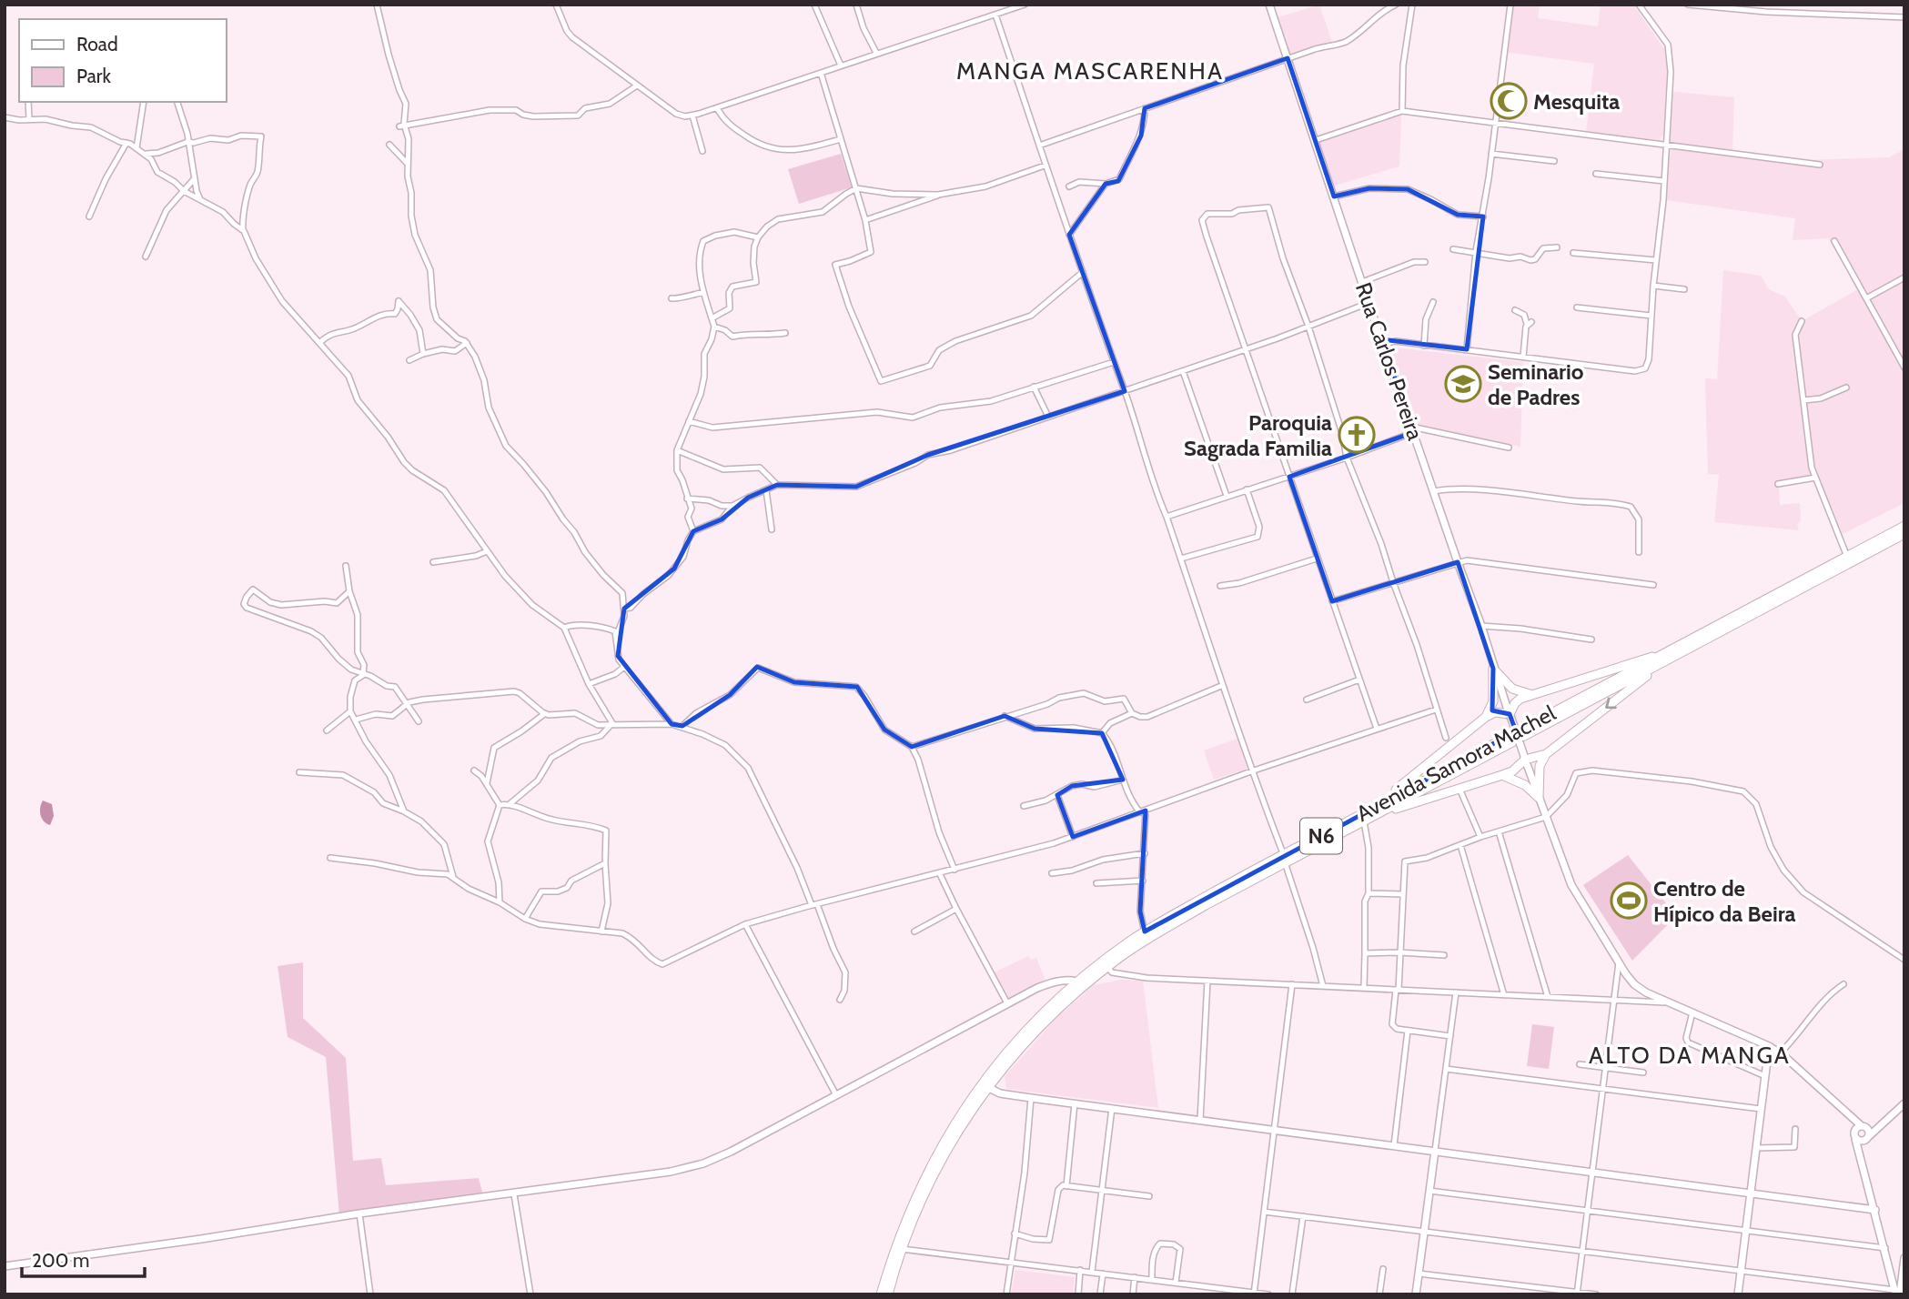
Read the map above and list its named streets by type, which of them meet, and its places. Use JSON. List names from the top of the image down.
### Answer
{
  "streets": {
    "highway": ["Avenida Samora Machel", "N6"],
    "main road": ["Rua Carlos Pereira"]
  },
  "crossings": [
    ["Avenida Samora Machel", "N6"]
  ],
  "districts": ["MANGA MASCARENHA", "ALTO DA MANGA"],
  "places": {
    "mosque": ["Mesquita"],
    "school or university": ["Seminario de Padres"],
    "church": ["Paroquia Sagrada Familia"],
    "sports": ["Centro de Hípico da Beira"]
  },
  "legend": ["Road", "Park"],
  "scale_bar": "200 m"
}
